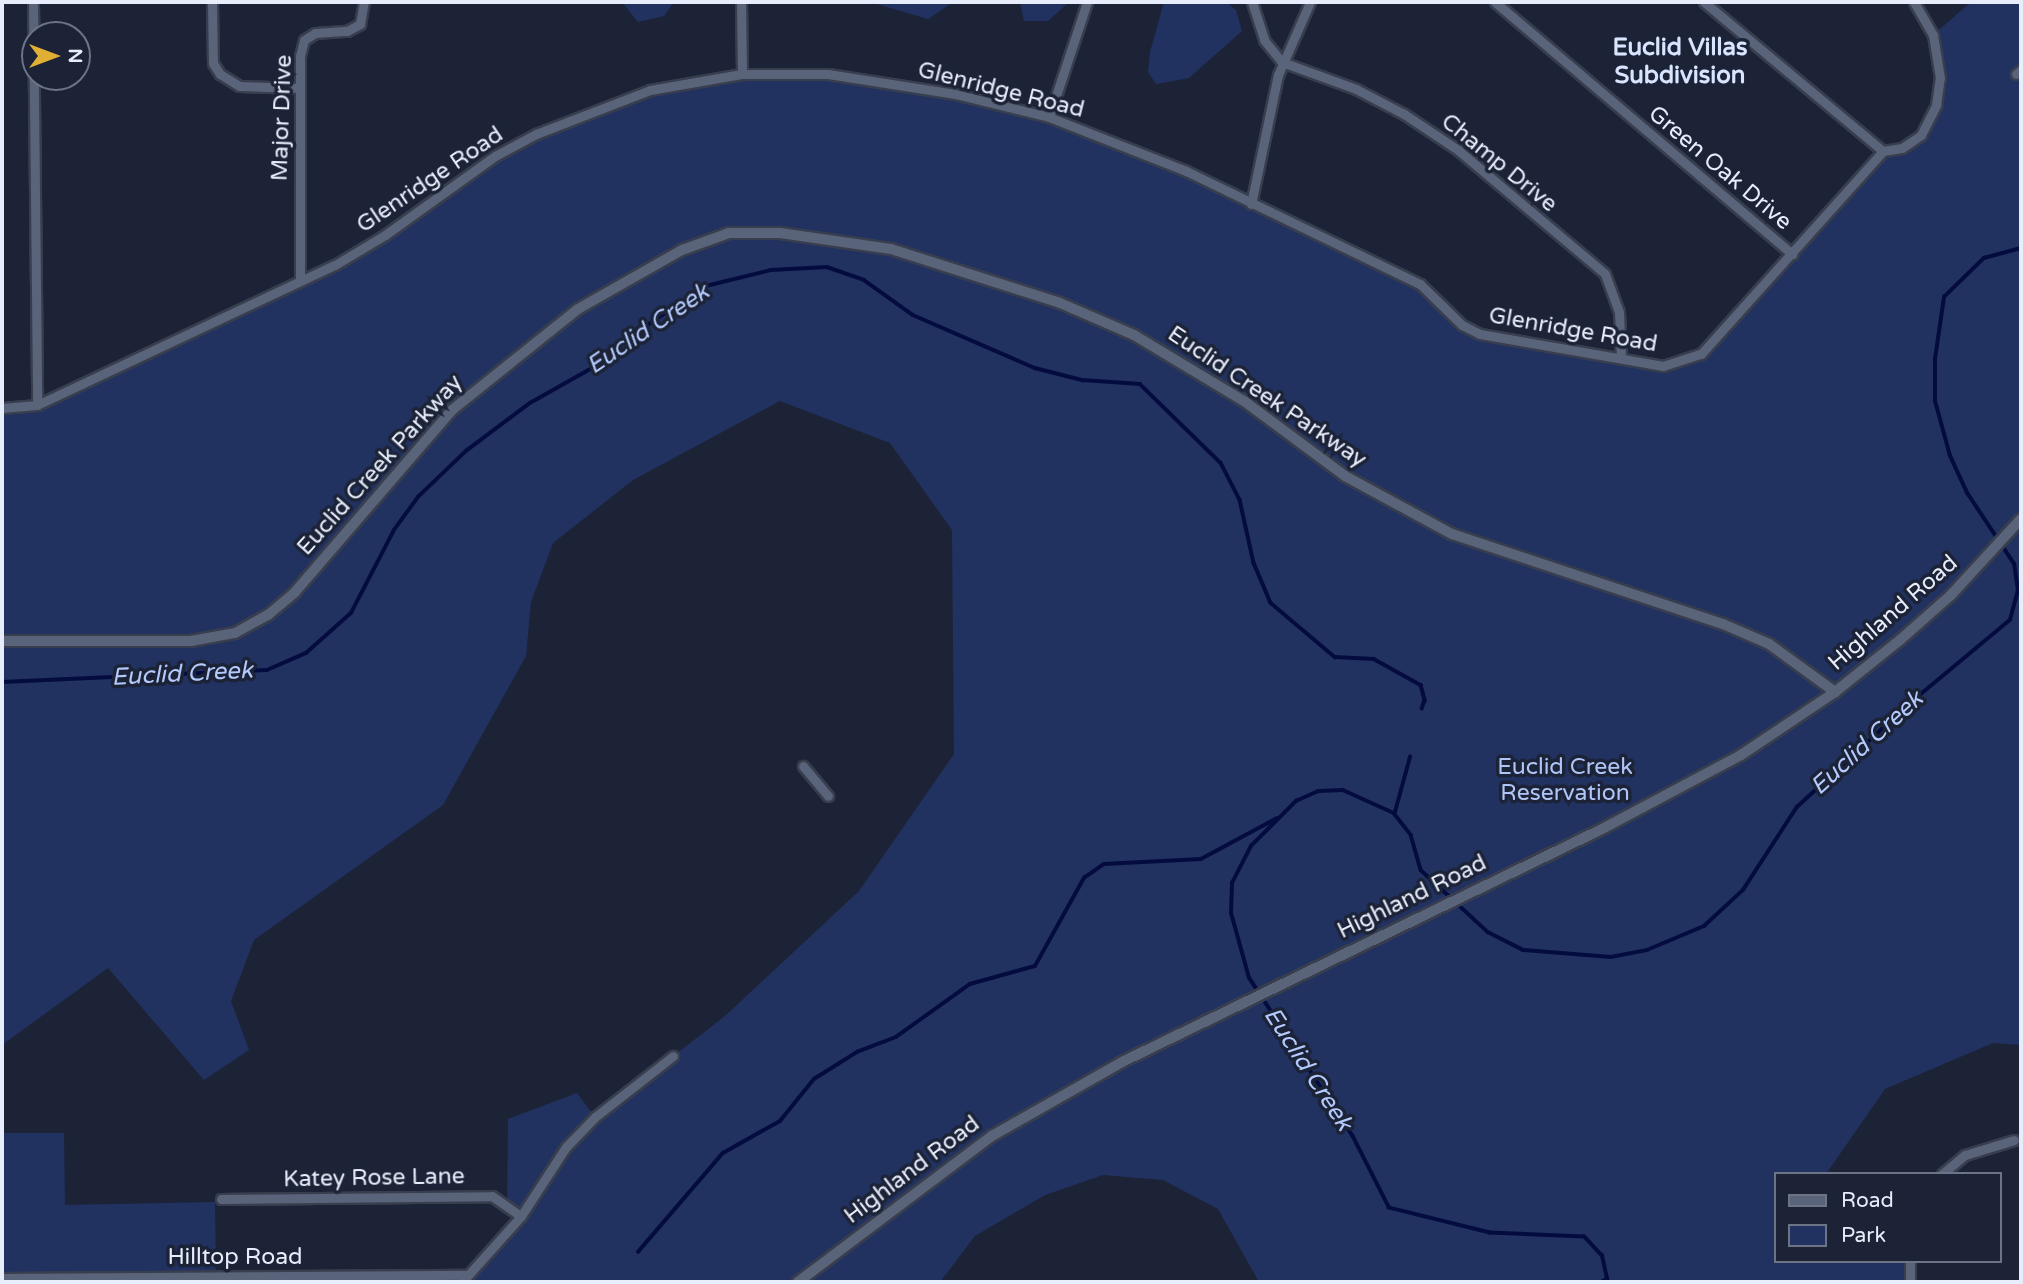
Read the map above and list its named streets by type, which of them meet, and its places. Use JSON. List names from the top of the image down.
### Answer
{
  "streets": {
    "street": [
      "Glenridge Road",
      "Major Drive",
      "Champ Drive",
      "Green Oak Drive",
      "Euclid Creek Parkway",
      "Highland Road",
      "Katey Rose Lane",
      "Hilltop Road"
    ]
  },
  "crossings": [
    ["Glenridge Road", "Major Drive"],
    ["Glenridge Road", "Champ Drive"],
    ["Glenridge Road", "Green Oak Drive"],
    ["Euclid Creek Parkway", "Highland Road"]
  ],
  "districts": ["Euclid Villas Subdivision"],
  "water": ["Euclid Creek"],
  "parks": ["Euclid Creek Reservation"],
  "legend": ["Road", "Park"],
  "north": "right"
}
